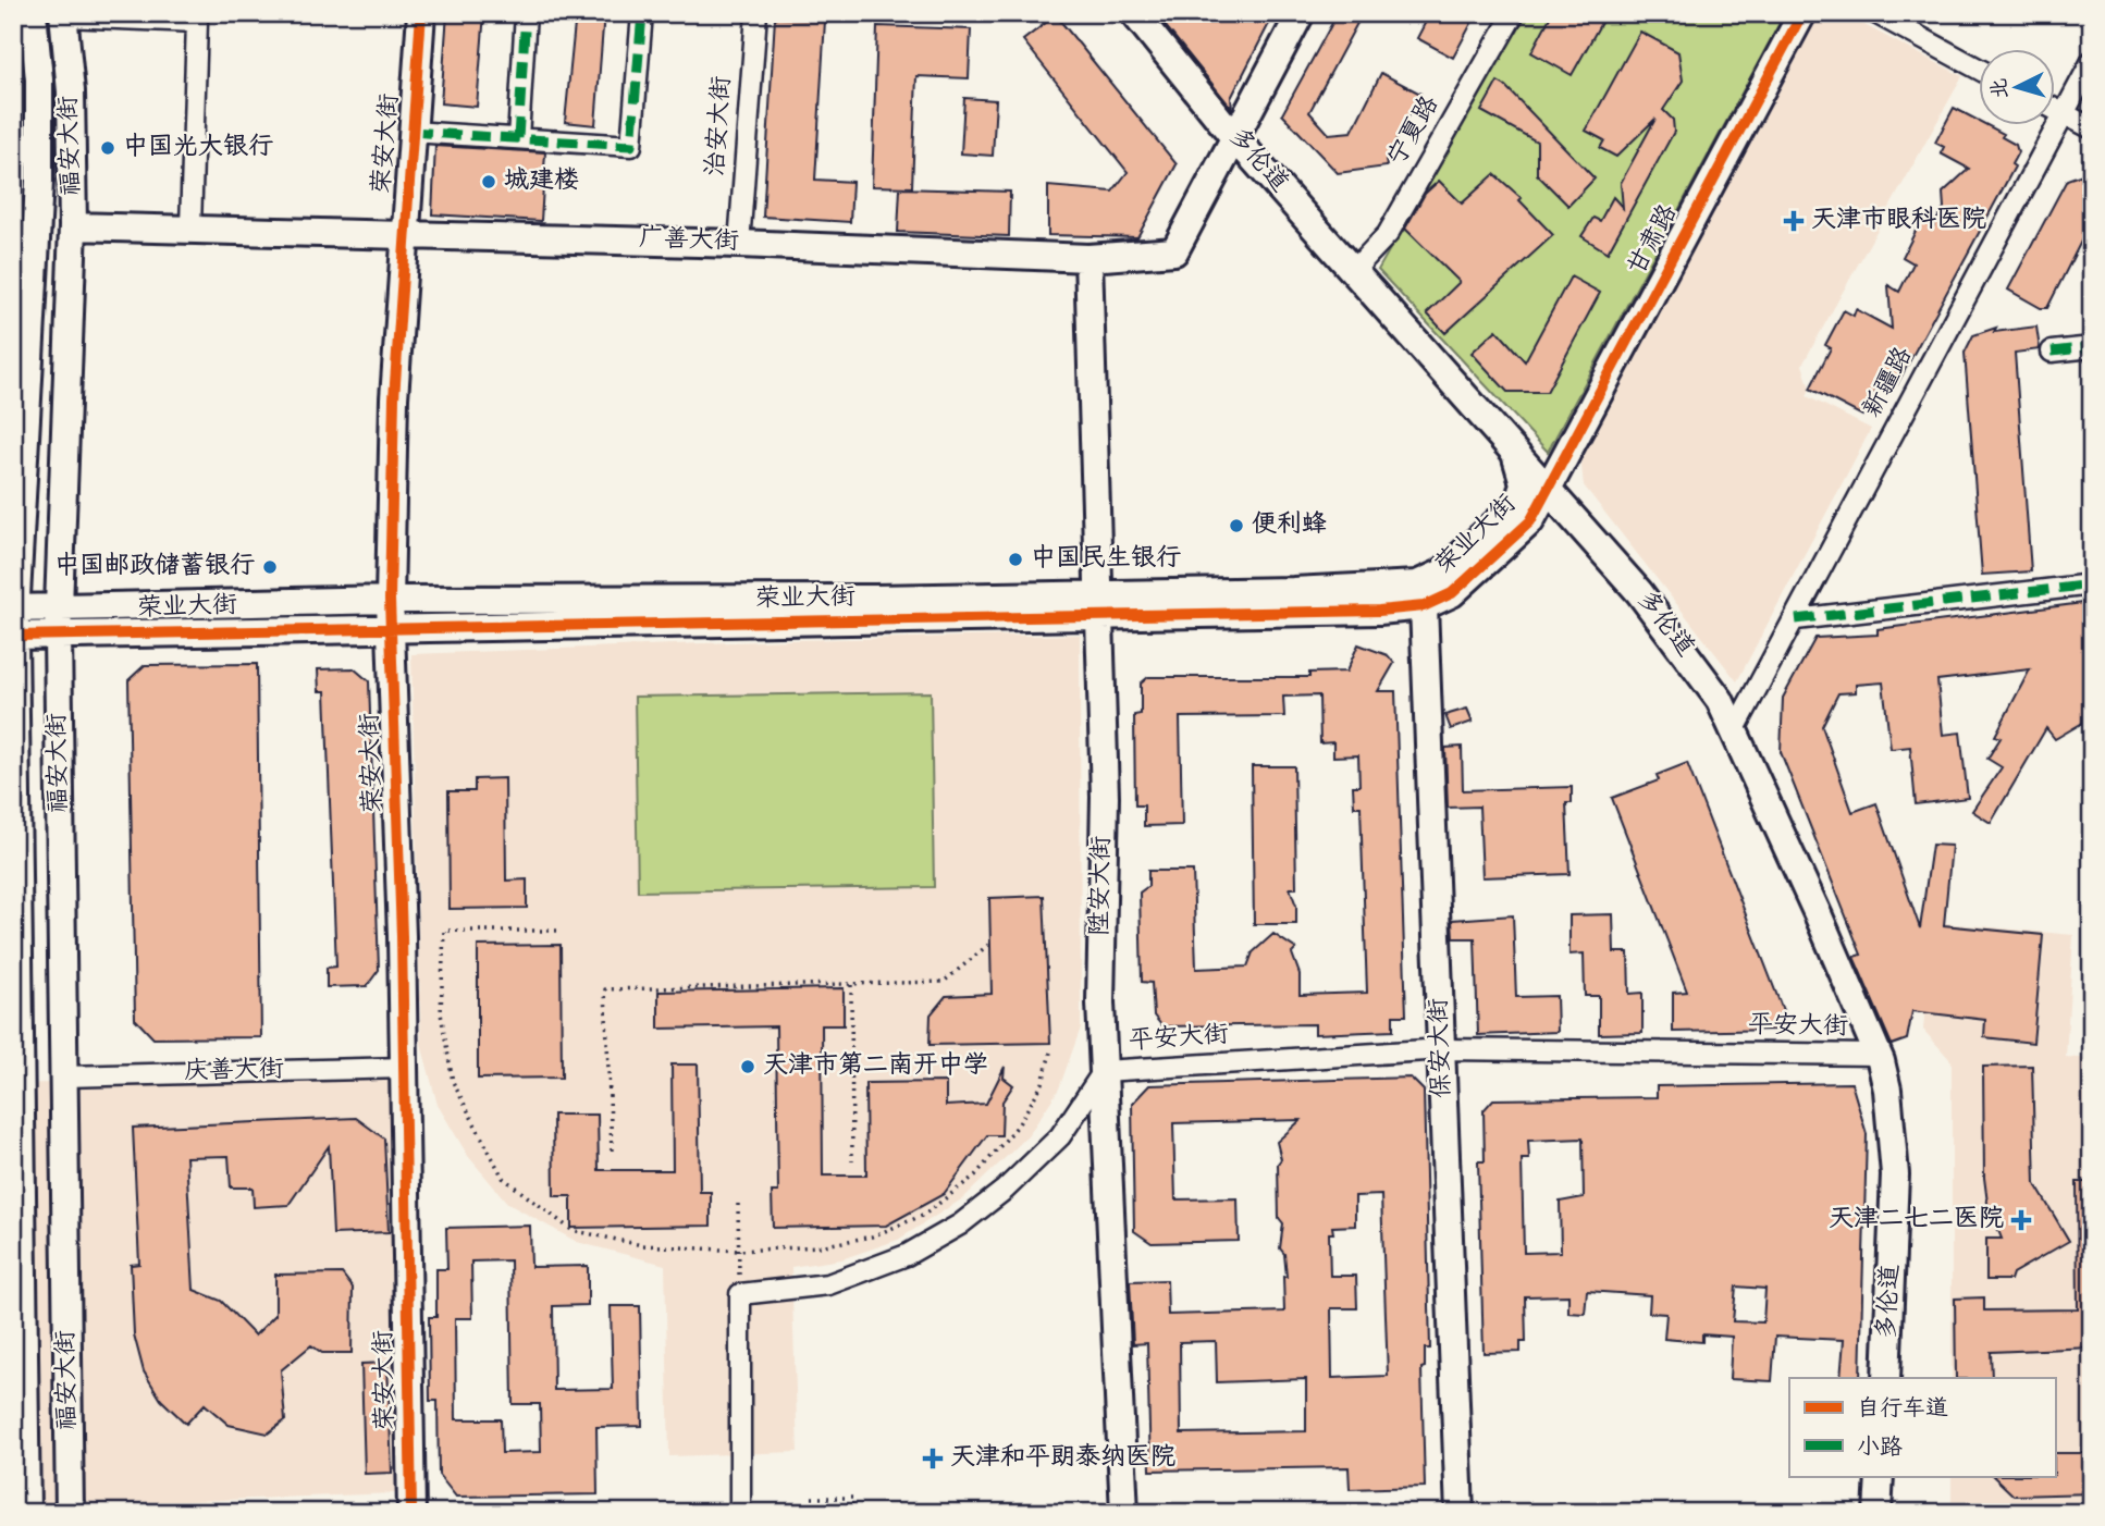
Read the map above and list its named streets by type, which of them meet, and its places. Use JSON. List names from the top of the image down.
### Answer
{
  "streets": {
    "street": [
      "治安大街",
      "宁夏路",
      "荣安大街",
      "福安大街",
      "多伦道",
      "甘肃路",
      "广善大街",
      "新疆路",
      "荣业大街",
      "陞安大街",
      "平安大街",
      "保安大街",
      "庆善大街"
    ]
  },
  "crossings": [
    ["治安大街", "广善大街"],
    ["宁夏路", "多伦道"],
    ["荣安大街", "广善大街"],
    ["荣安大街", "荣业大街"],
    ["荣安大街", "庆善大街"],
    ["福安大街", "广善大街"],
    ["福安大街", "荣业大街"],
    ["福安大街", "庆善大街"],
    ["多伦道", "甘肃路"],
    ["多伦道", "广善大街"],
    ["多伦道", "新疆路"],
    ["多伦道", "荣业大街"],
    ["多伦道", "平安大街"],
    ["甘肃路", "荣业大街"],
    ["广善大街", "陞安大街"],
    ["荣业大街", "陞安大街"],
    ["荣业大街", "保安大街"],
    ["陞安大街", "平安大街"],
    ["平安大街", "保安大街"]
  ],
  "places": {
    "other": [
      "中国光大银行",
      "城建楼",
      "便利蜂",
      "中国民生银行",
      "中国邮政储蓄银行",
      "天津市第二南开中学"
    ],
    "health": ["天津市眼科医院", "天津二七二医院", "天津和平朗泰纳医院"]
  },
  "legend": ["自行车道", "小路"],
  "north": "left"
}
